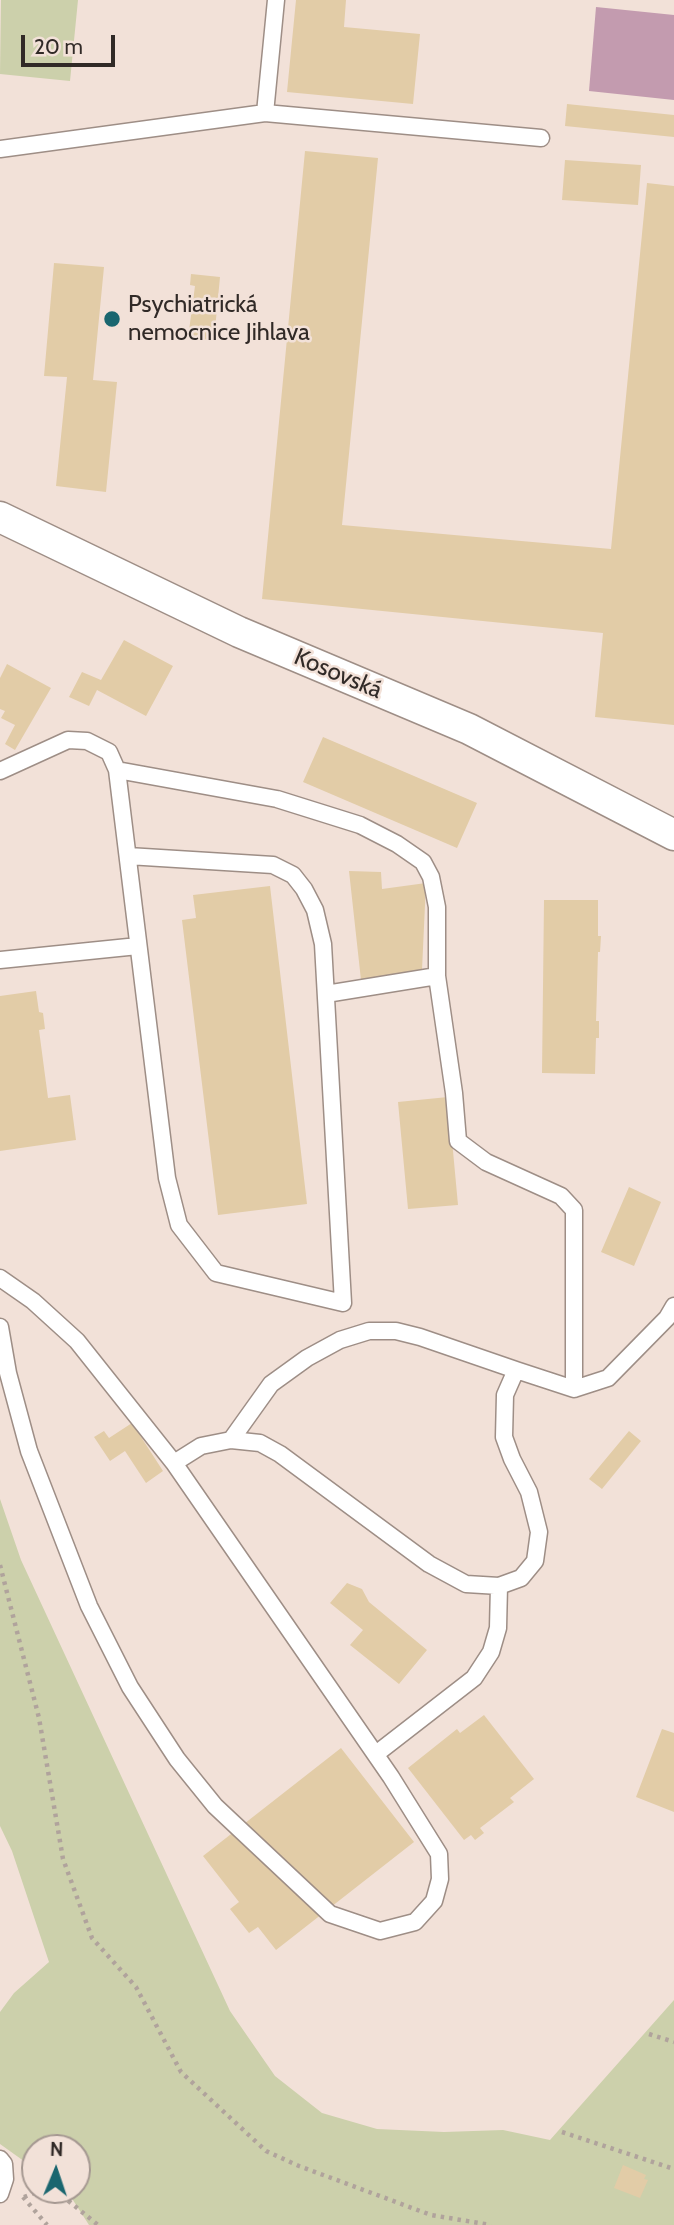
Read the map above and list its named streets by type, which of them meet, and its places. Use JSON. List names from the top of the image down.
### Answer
{
  "streets": {
    "street": ["Kosovská"]
  },
  "places": ["Psychiatrická nemocnice Jihlava"],
  "scale_bar": "20 m",
  "north": "top"
}
